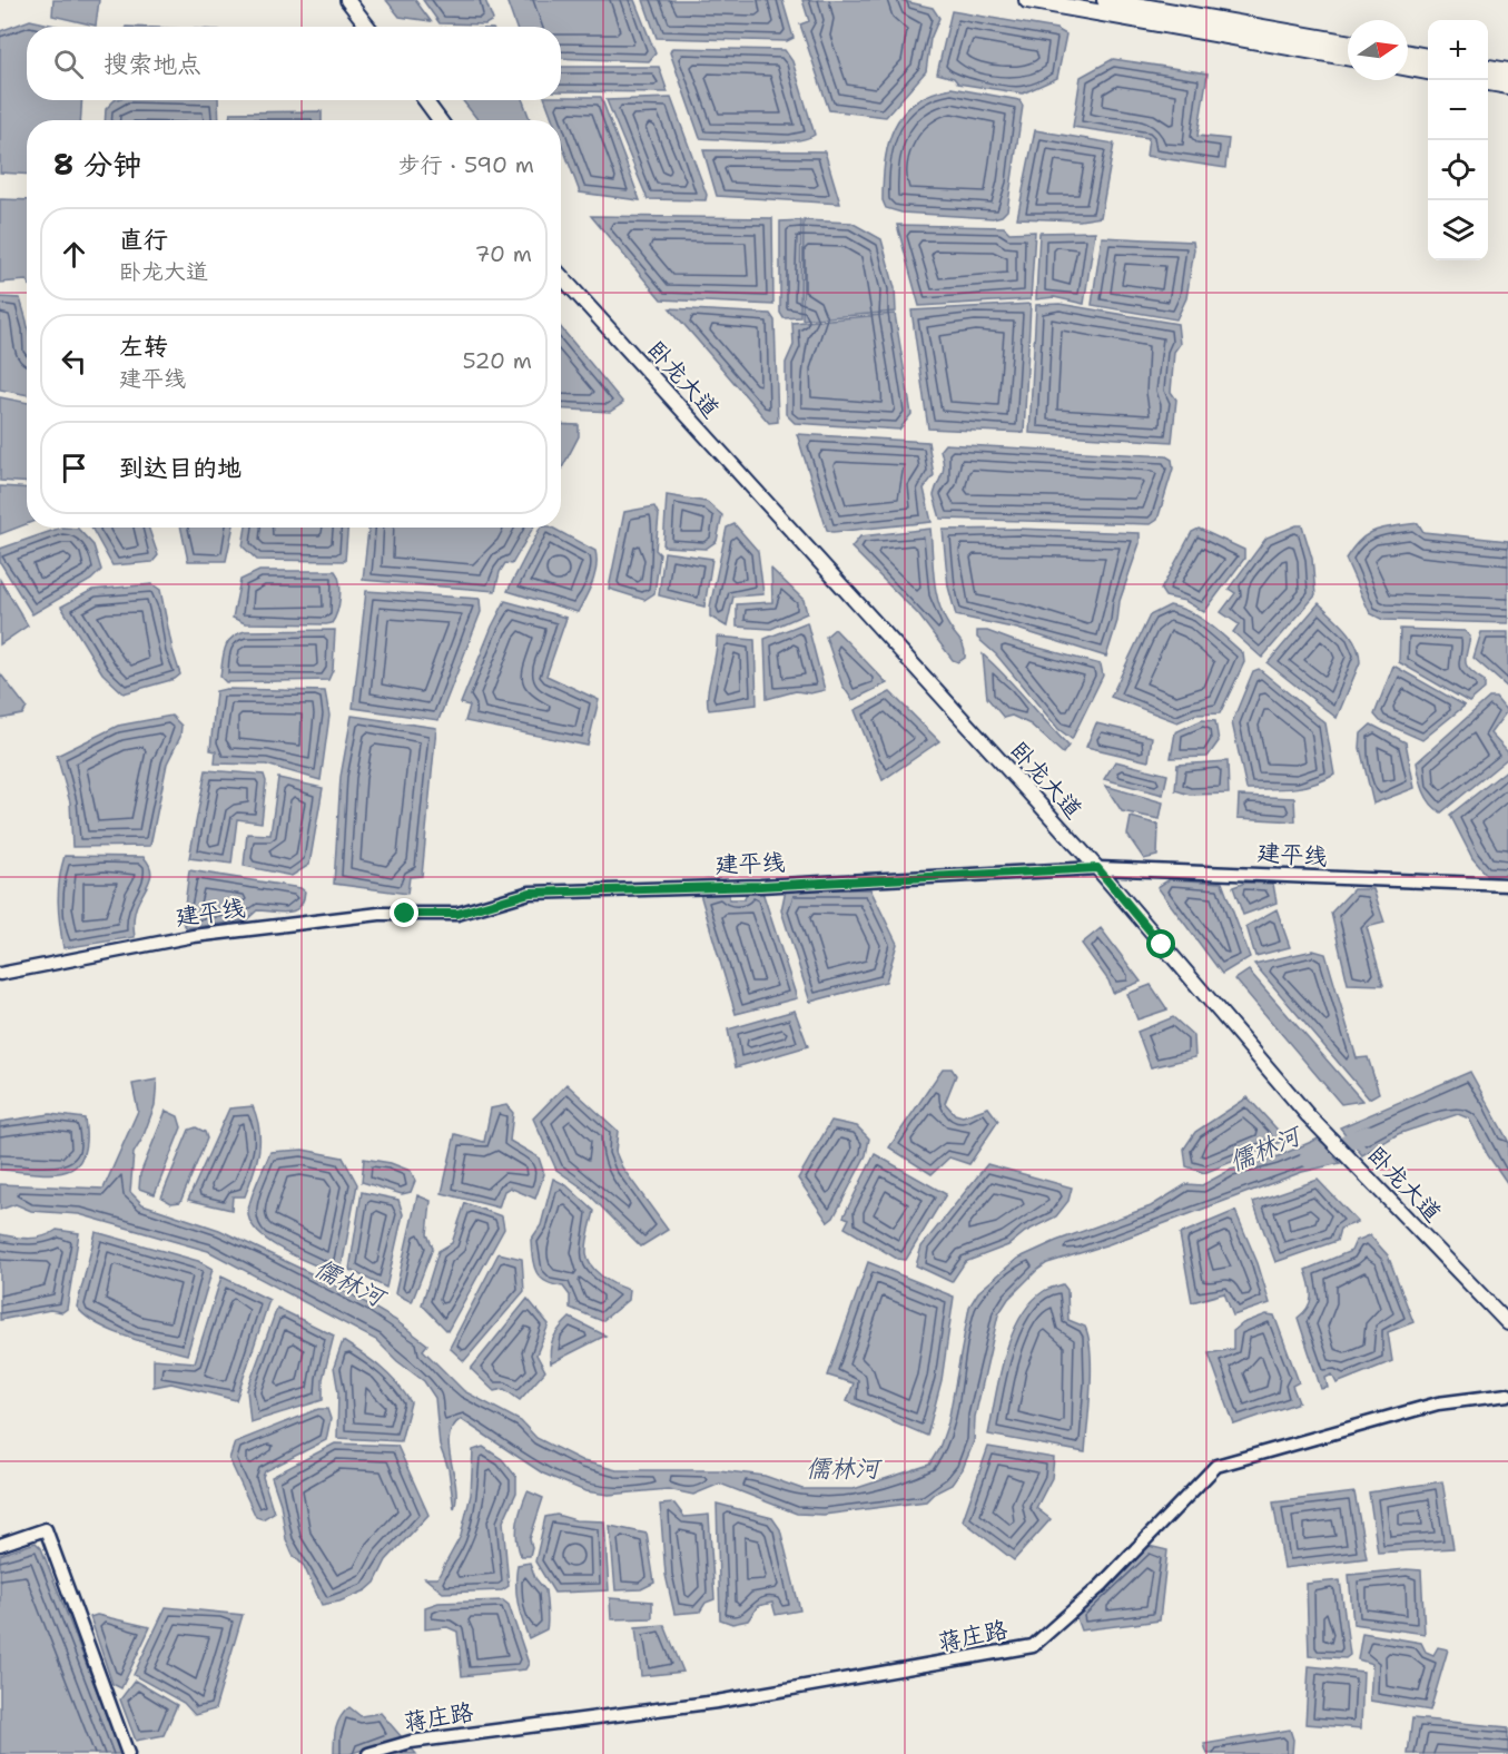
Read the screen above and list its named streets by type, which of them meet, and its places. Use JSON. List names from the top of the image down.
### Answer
{
  "streets": {
    "main road": ["卧龙大道"],
    "street": ["建平线", "蒋庄路"]
  },
  "crossings": [
    ["卧龙大道", "建平线"]
  ],
  "water": ["儒林河"],
  "north": "right",
  "page": {
    "map_buttons": ["+", "−"],
    "search": "搜索地点",
    "heading": ["8 分钟", "步行 · 590 m"],
    "list": [
      ["直行", "卧龙大道", "70 m"],
      ["左转", "建平线", "520 m"],
      "到达目的地"
    ]
  }
}
